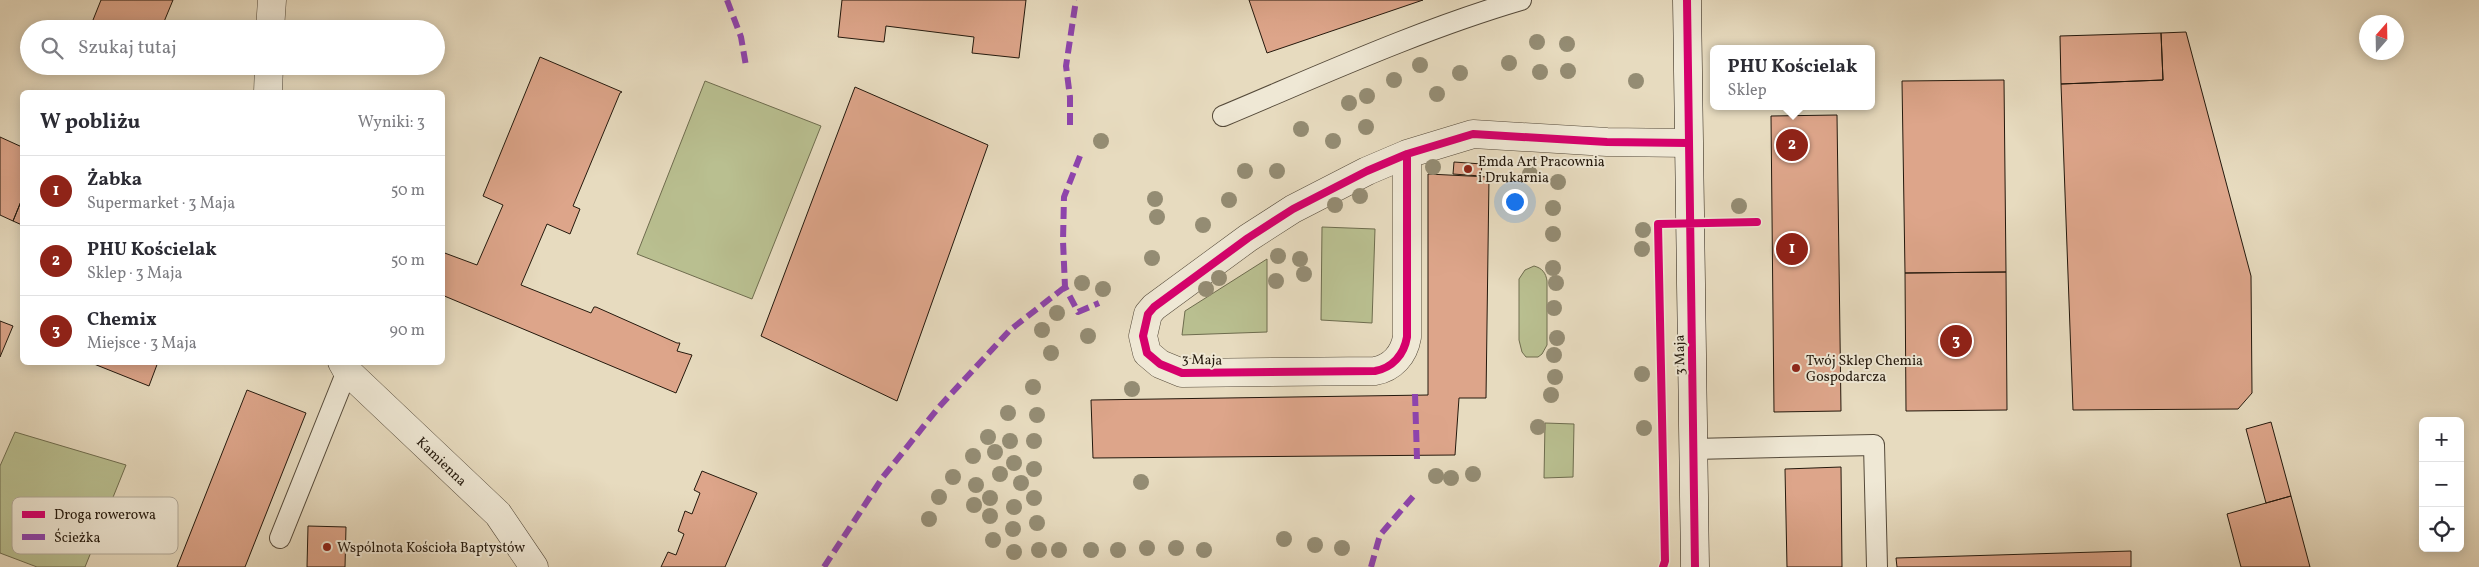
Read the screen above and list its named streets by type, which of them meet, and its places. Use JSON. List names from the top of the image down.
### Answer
{
  "streets": {
    "street": ["3 Maja", "Kamienna"]
  },
  "places": ["Emda Art Pracownia i Drukarnia", "Twój Sklep Chemia Gospodarcza", "Wspólnota Kościoła Baptystów"],
  "legend": ["Droga rowerowa", "Ścieżka"],
  "north": "top",
  "page": {
    "search": "Szukaj tutaj",
    "popup": ["PHU Kościelak", "Sklep"],
    "heading": ["W pobliżu", "Wyniki: 3"],
    "pins": ["2", "1", "3"],
    "list": [
      {
        "mark": "1",
        "name": "Żabka",
        "note": "Supermarket · 3 Maja",
        "value": "50 m"
      },
      {
        "mark": "2",
        "name": "PHU Kościelak",
        "note": "Sklep · 3 Maja",
        "value": "50 m"
      },
      {
        "mark": "3",
        "name": "Chemix",
        "note": "Miejsce · 3 Maja",
        "value": "90 m"
      }
    ],
    "map_buttons": ["+", "−"]
  }
}
